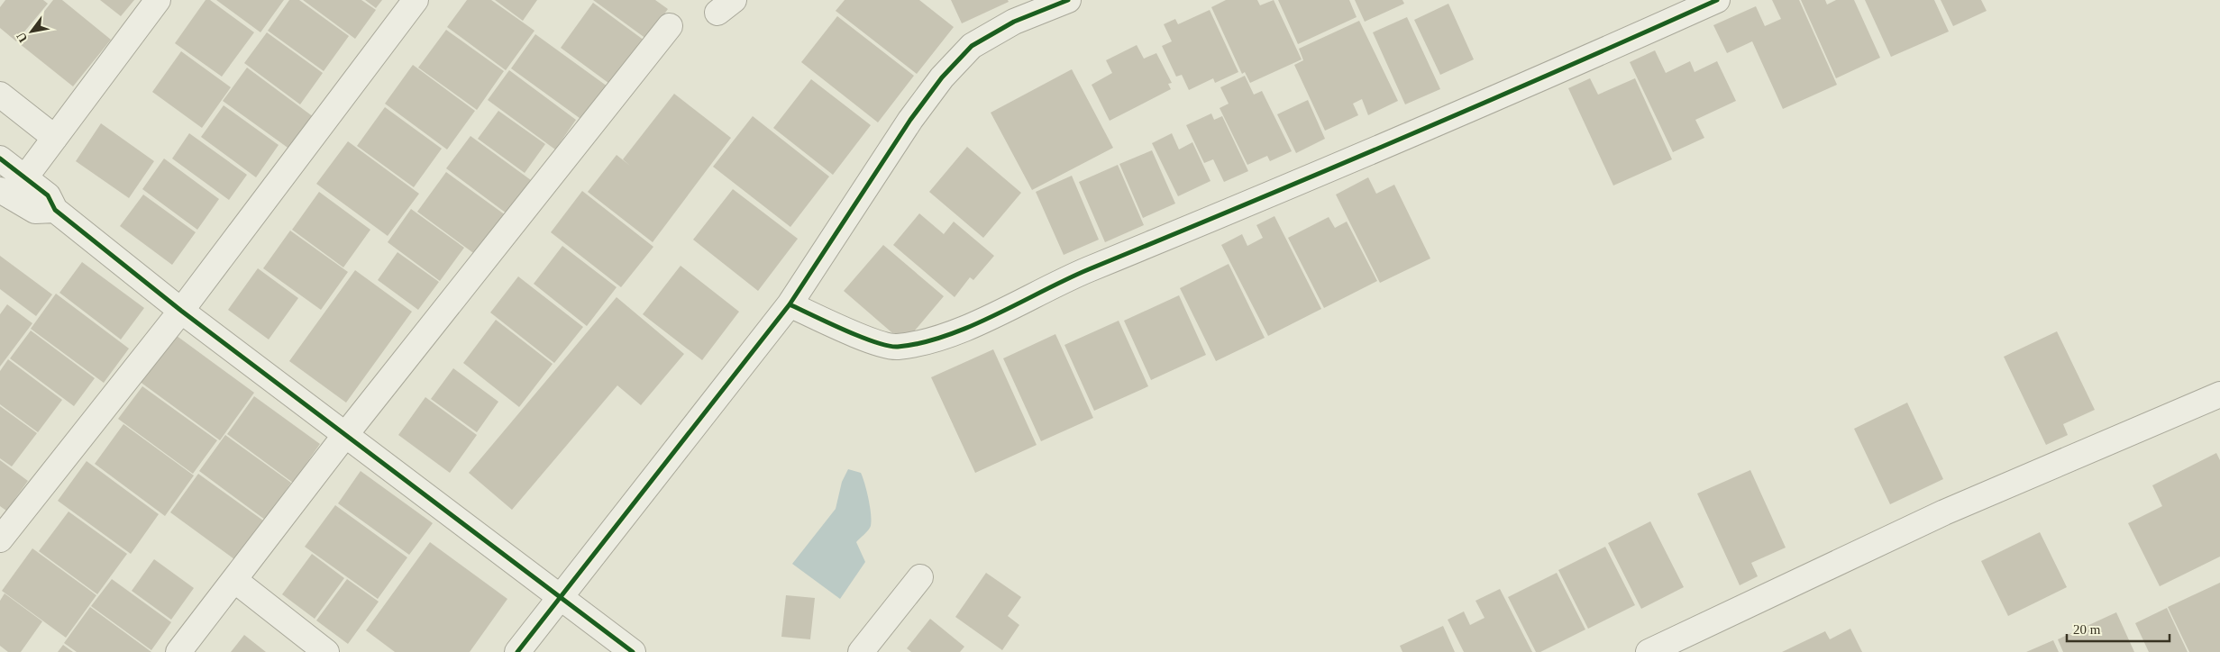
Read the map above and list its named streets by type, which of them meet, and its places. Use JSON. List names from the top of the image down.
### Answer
{
  "scale_bar": "20 m",
  "north": "bottom left"
}
